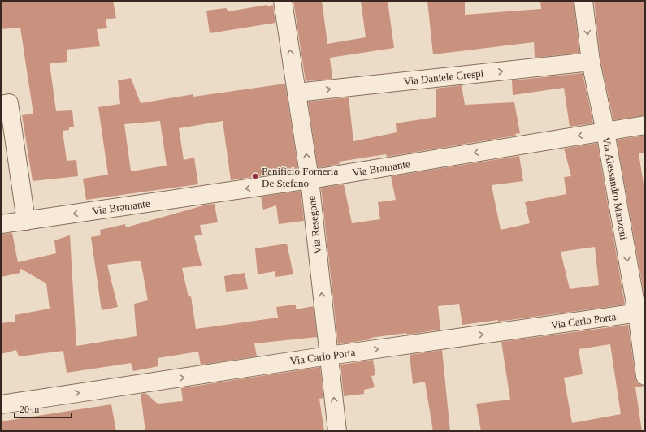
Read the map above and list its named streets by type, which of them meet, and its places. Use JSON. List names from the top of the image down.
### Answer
{
  "streets": {
    "street": [
      "Via Daniele Crespi",
      "Via Bramante",
      "Via Alessandro Manzoni",
      "Via Resegone",
      "Via Carlo Porta"
    ]
  },
  "crossings": [
    ["Via Daniele Crespi", "Via Alessandro Manzoni"],
    ["Via Daniele Crespi", "Via Resegone"],
    ["Via Bramante", "Via Alessandro Manzoni"],
    ["Via Bramante", "Via Resegone"],
    ["Via Alessandro Manzoni", "Via Carlo Porta"],
    ["Via Resegone", "Via Carlo Porta"]
  ],
  "one_way": [
    "Via Daniele Crespi",
    "Via Bramante",
    "Via Alessandro Manzoni",
    "Via Resegone",
    "Via Carlo Porta"
  ],
  "places": ["Panificio Forneria De Stefano"],
  "scale_bar": "20 m"
}
